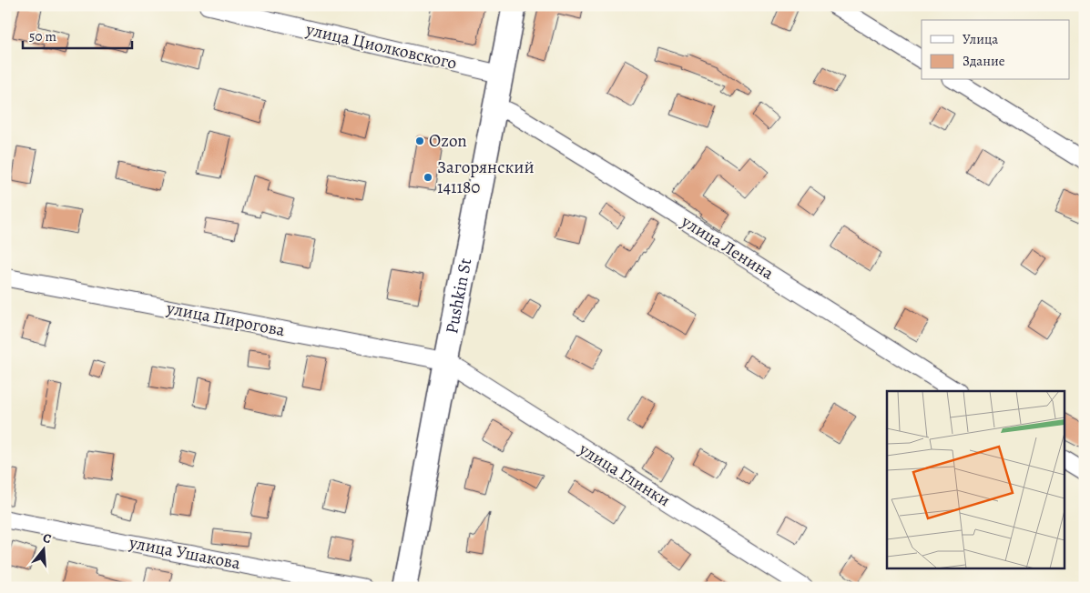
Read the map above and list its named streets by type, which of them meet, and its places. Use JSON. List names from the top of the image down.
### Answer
{
  "streets": {
    "main road": ["Pushkin St"],
    "street": [
      "улица Циолковского",
      "улица Ленина",
      "улица Пирогова",
      "улица Глинки",
      "улица Ушакова"
    ]
  },
  "crossings": [
    ["улица Циолковского", "Pushkin St"],
    ["улица Ленина", "Pushkin St"],
    ["Pushkin St", "улица Пирогова"],
    ["Pushkin St", "улица Глинки"],
    ["улица Пирогова", "улица Глинки"]
  ],
  "places": ["Ozon", "Загорянский 141180"],
  "legend": ["Улица", "Здание"],
  "scale_bar": "50 m",
  "north": "top"
}
